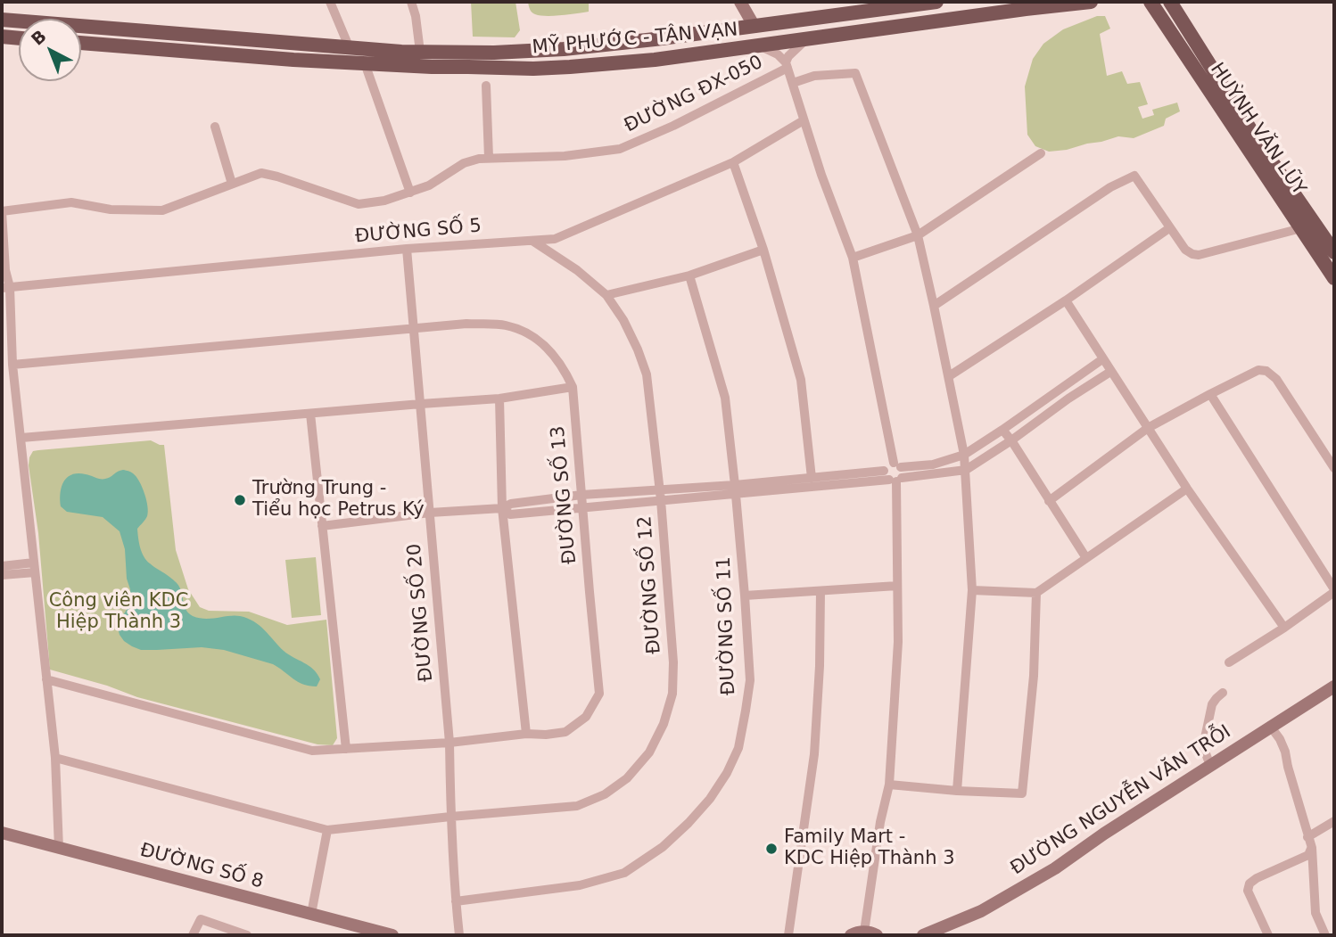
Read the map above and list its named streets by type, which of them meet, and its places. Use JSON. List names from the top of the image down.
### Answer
{
  "streets": {
    "main road": ["MỸ PHƯỚC - TÂN VẠN", "HUỲNH VĂN LŨY"],
    "street": [
      "ĐƯỜNG ĐX-050",
      "ĐƯỜNG SỐ 5",
      "ĐƯỜNG SỐ 13",
      "ĐƯỜNG SỐ 12",
      "ĐƯỜNG SỐ 20",
      "ĐƯỜNG SỐ 11",
      "ĐƯỜNG NGUYỄN VĂN TRỖI",
      "ĐƯỜNG SỐ 8"
    ]
  },
  "crossings": [
    ["ĐƯỜNG SỐ 5", "ĐƯỜNG SỐ 12"],
    ["ĐƯỜNG SỐ 5", "ĐƯỜNG SỐ 20"],
    ["ĐƯỜNG SỐ 13", "ĐƯỜNG SỐ 20"],
    ["ĐƯỜNG SỐ 12", "ĐƯỜNG SỐ 20"],
    ["ĐƯỜNG SỐ 20", "ĐƯỜNG SỐ 11"]
  ],
  "parks": ["Công viên KDC Hiệp Thành 3"],
  "places": ["Trường Trung - Tiểu học Petrus Ký", "Family Mart - KDC Hiệp Thành 3"],
  "north": "top left"
}
